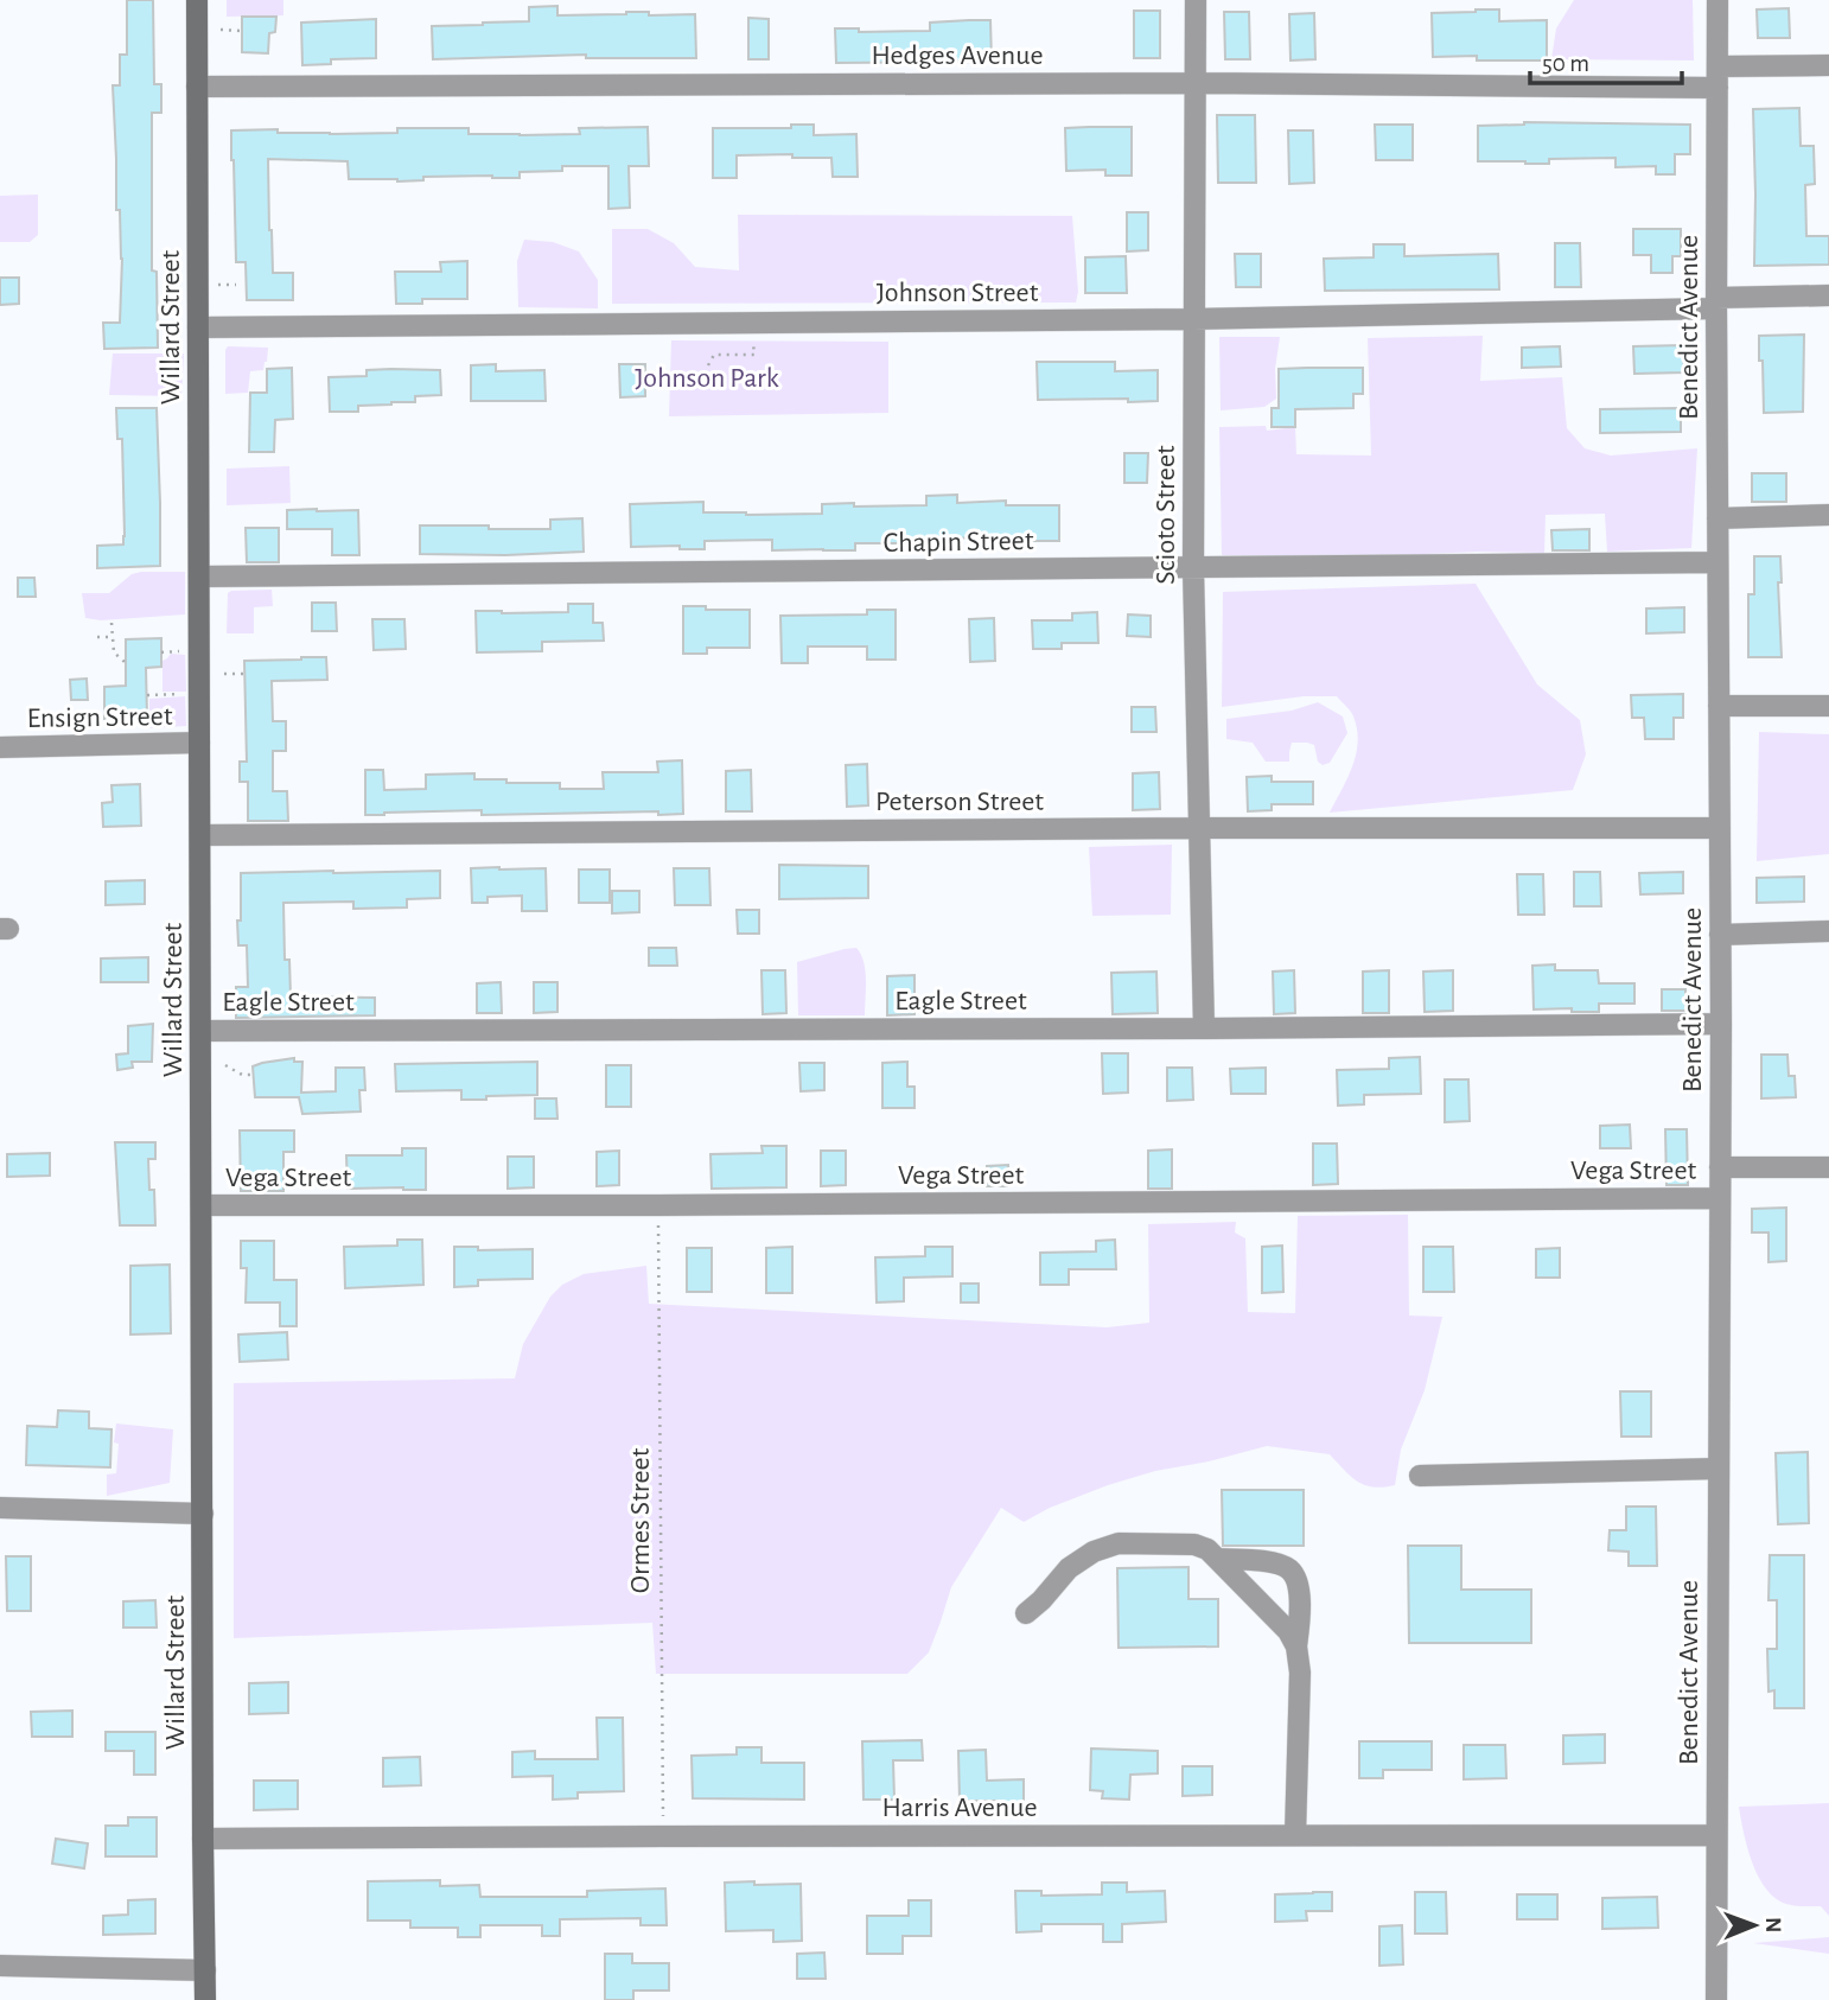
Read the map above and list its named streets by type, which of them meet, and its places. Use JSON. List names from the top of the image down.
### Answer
{
  "streets": {
    "street": [
      "Hedges Avenue",
      "Johnson Street",
      "Willard Street",
      "Benedict Avenue",
      "Scioto Street",
      "Chapin Street",
      "Ensign Street",
      "Peterson Street",
      "Eagle Street",
      "Vega Street",
      "Harris Avenue"
    ],
    "path": ["Ormes Street"]
  },
  "crossings": [
    ["Hedges Avenue", "Willard Street"],
    ["Hedges Avenue", "Benedict Avenue"],
    ["Hedges Avenue", "Scioto Street"],
    ["Johnson Street", "Willard Street"],
    ["Johnson Street", "Benedict Avenue"],
    ["Johnson Street", "Scioto Street"],
    ["Willard Street", "Chapin Street"],
    ["Willard Street", "Ensign Street"],
    ["Willard Street", "Peterson Street"],
    ["Willard Street", "Eagle Street"],
    ["Willard Street", "Vega Street"],
    ["Willard Street", "Harris Avenue"],
    ["Benedict Avenue", "Chapin Street"],
    ["Benedict Avenue", "Peterson Street"],
    ["Benedict Avenue", "Eagle Street"],
    ["Benedict Avenue", "Vega Street"],
    ["Benedict Avenue", "Harris Avenue"],
    ["Scioto Street", "Chapin Street"],
    ["Scioto Street", "Peterson Street"],
    ["Scioto Street", "Eagle Street"],
    ["Vega Street", "Ormes Street"],
    ["Ormes Street", "Harris Avenue"]
  ],
  "parks": ["Johnson Park"],
  "scale_bar": "50 m",
  "north": "right"
}
